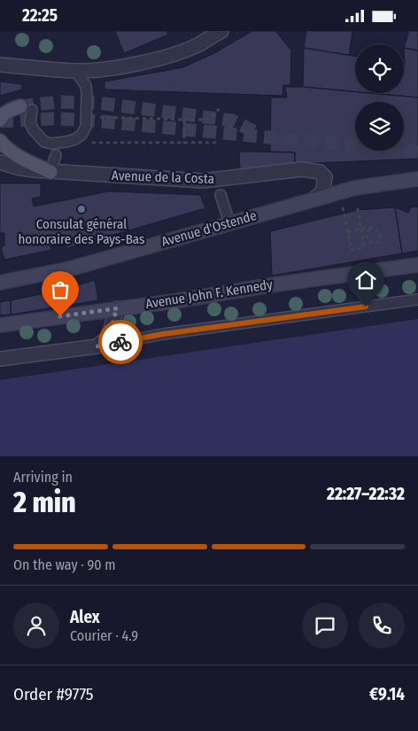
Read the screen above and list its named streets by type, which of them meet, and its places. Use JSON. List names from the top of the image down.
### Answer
{
  "streets": {
    "main road": ["Avenue d'Ostende", "Avenue John F. Kennedy"],
    "street": ["Avenue de la Costa"]
  },
  "crossings": [
    ["Avenue de la Costa", "Avenue d'Ostende"]
  ],
  "places": ["Consulat général honoraire des Pays-Bas"],
  "page": {
    "status": "22:25",
    "heading": ["2 min", "Arriving in", "22:27–22:32"],
    "panel": [
      "Alex",
      "Courier · 4.9",
      "Order #9775",
      "€9.14"
    ],
    "bar": "On the way · 90 m"
  }
}
